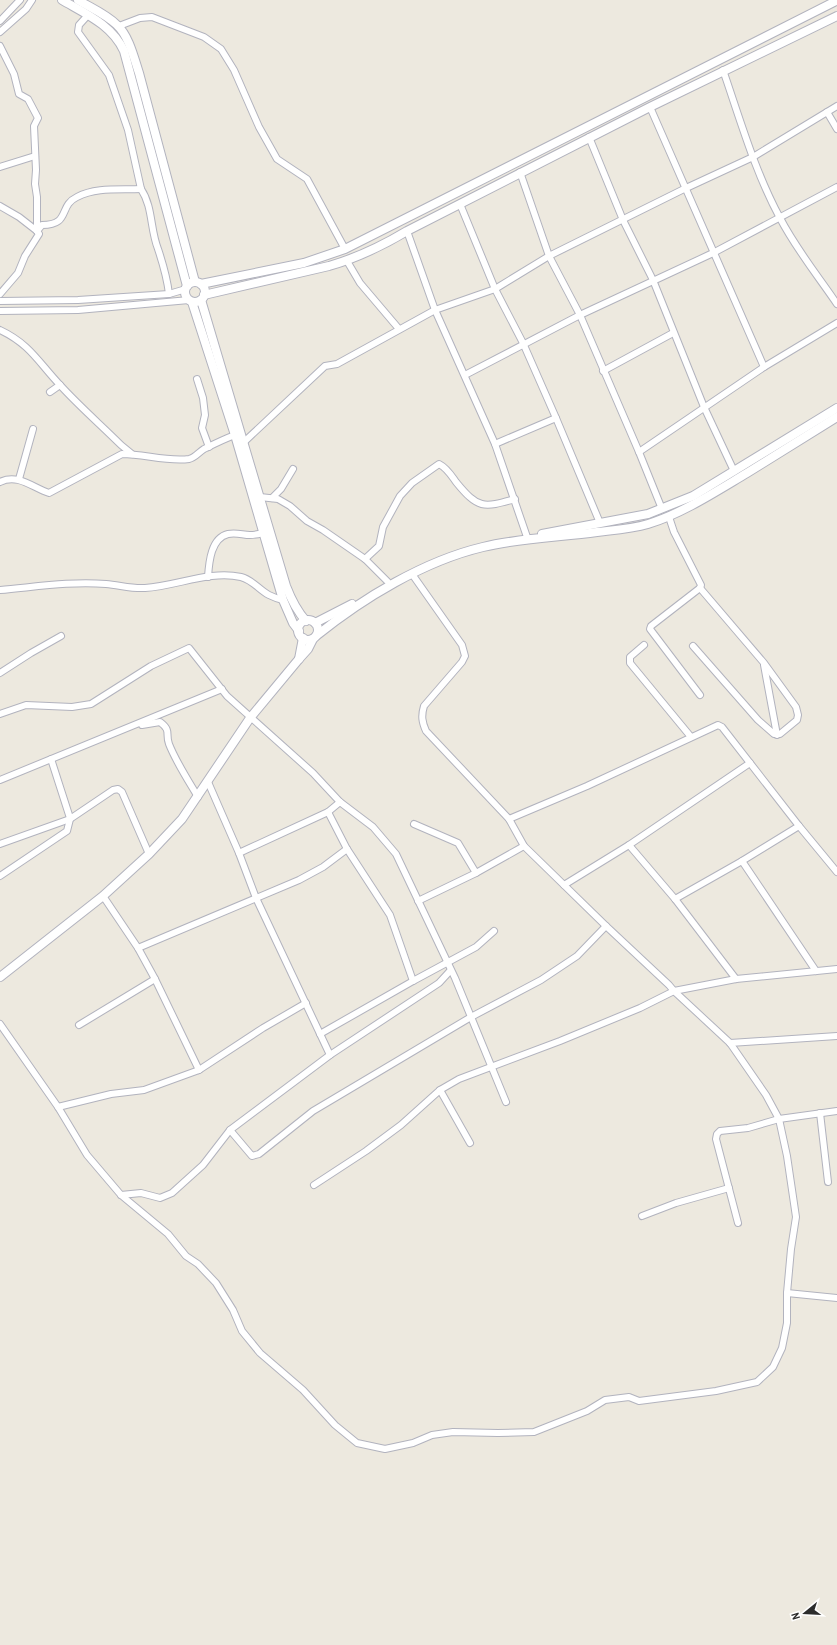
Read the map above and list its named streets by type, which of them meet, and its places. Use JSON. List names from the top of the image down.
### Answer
{
  "north": "left"
}
